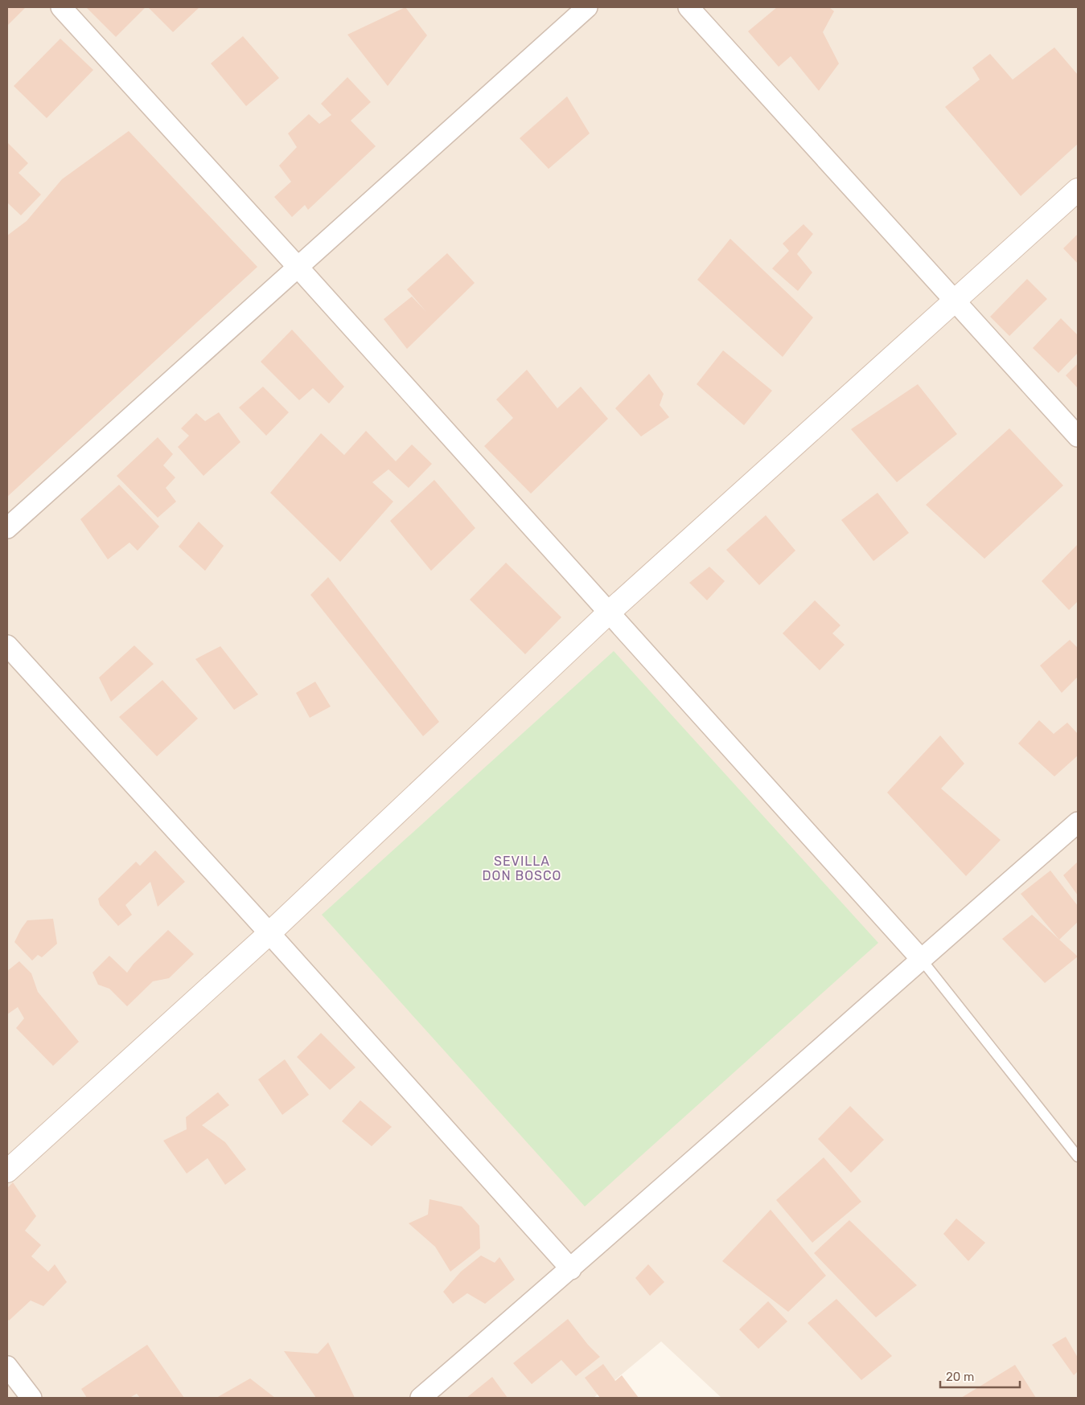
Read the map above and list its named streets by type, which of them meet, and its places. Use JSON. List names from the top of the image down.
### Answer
{
  "districts": ["SEVILLA DON BOSCO"],
  "scale_bar": "20 m"
}
